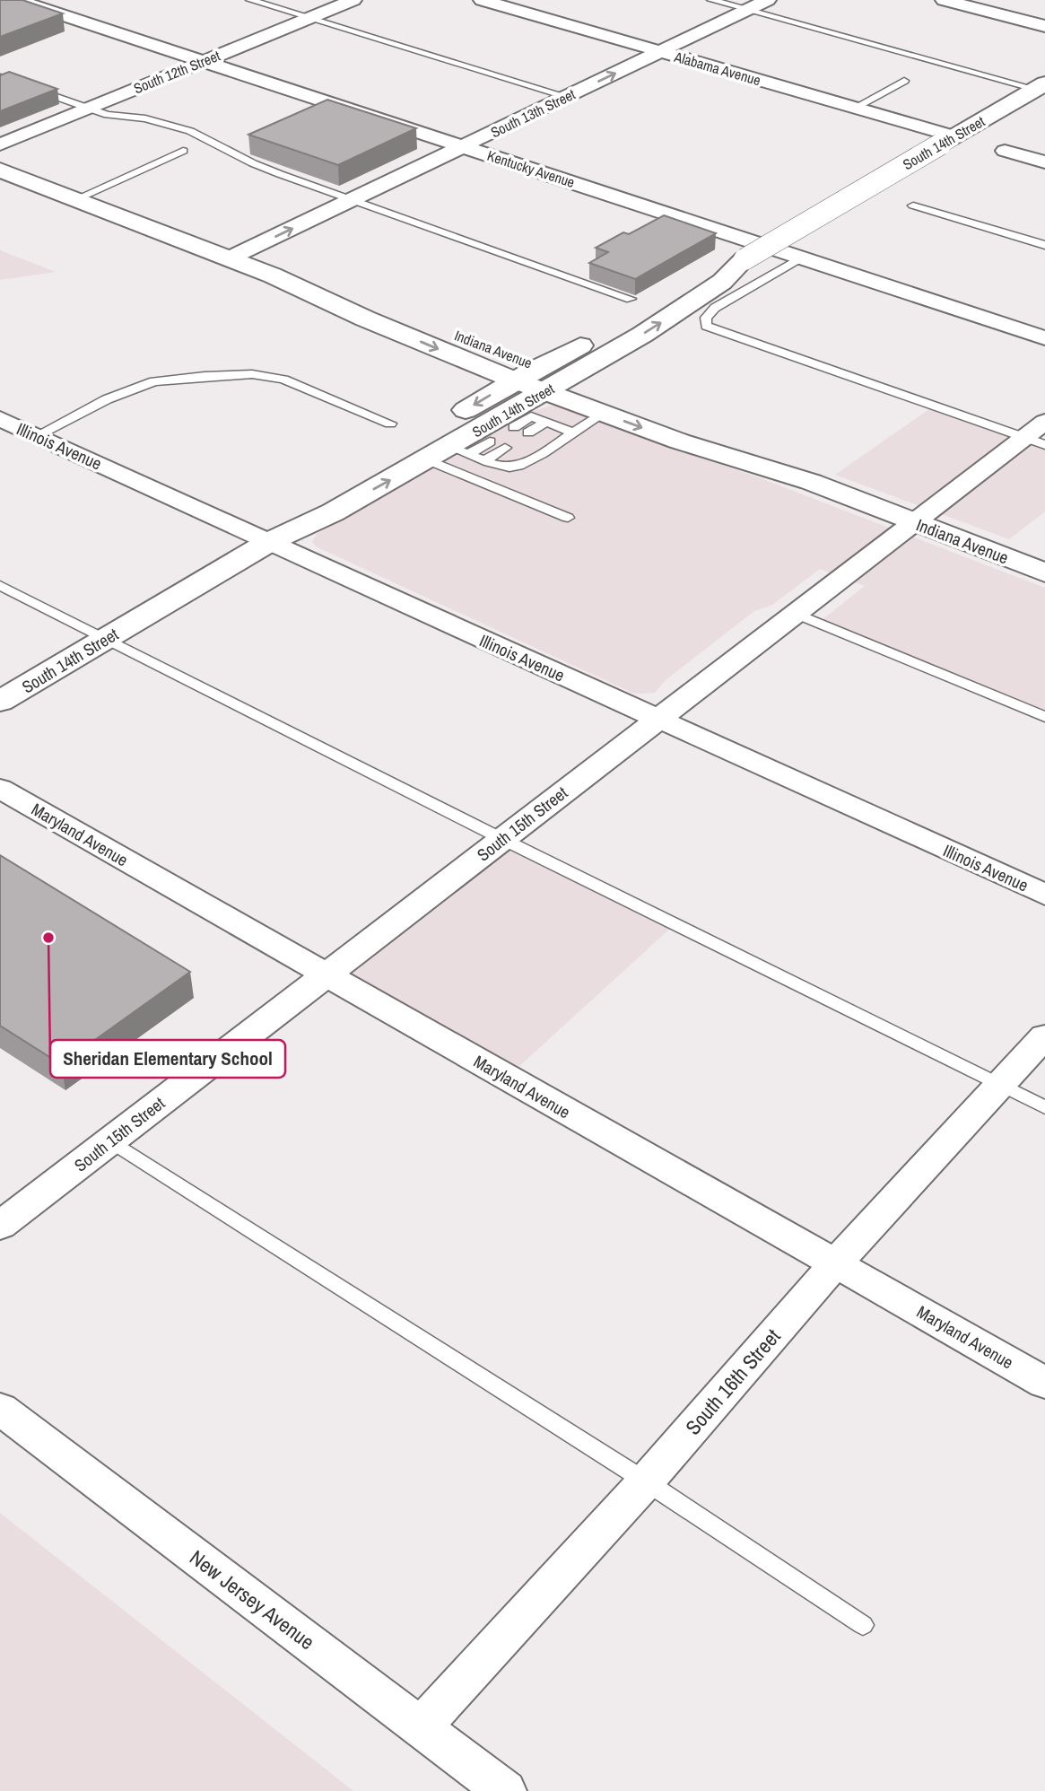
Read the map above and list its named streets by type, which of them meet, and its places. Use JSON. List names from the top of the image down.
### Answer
{
  "streets": {
    "main road": ["South 14th Street", "Indiana Avenue"],
    "street": [
      "Alabama Avenue",
      "South 12th Street",
      "South 13th Street",
      "Kentucky Avenue",
      "Illinois Avenue",
      "South 15th Street",
      "Maryland Avenue",
      "South 16th Street",
      "New Jersey Avenue"
    ]
  },
  "crossings": [
    ["Alabama Avenue", "South 13th Street"],
    ["Alabama Avenue", "South 14th Street"],
    ["South 12th Street", "Kentucky Avenue"],
    ["South 13th Street", "Kentucky Avenue"],
    ["South 13th Street", "Indiana Avenue"],
    ["South 14th Street", "Indiana Avenue"],
    ["South 14th Street", "Illinois Avenue"],
    ["Indiana Avenue", "South 15th Street"],
    ["Illinois Avenue", "South 15th Street"],
    ["South 15th Street", "Maryland Avenue"],
    ["Maryland Avenue", "South 16th Street"],
    ["South 16th Street", "New Jersey Avenue"]
  ],
  "one_way": ["South 13th Street"],
  "places": ["Sheridan Elementary School"]
}
